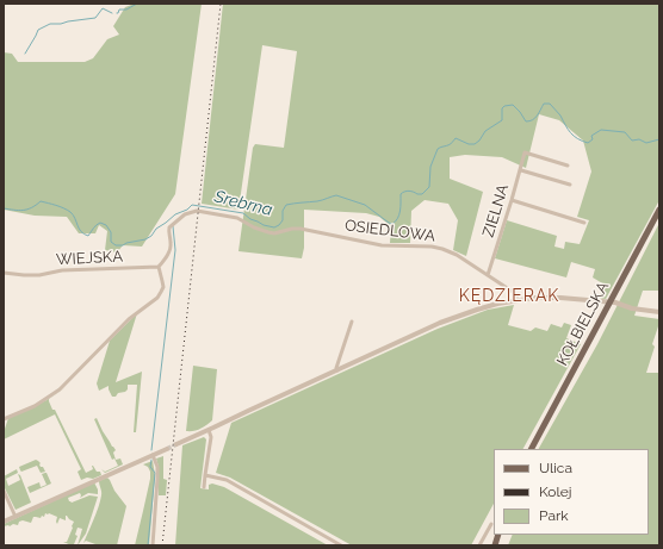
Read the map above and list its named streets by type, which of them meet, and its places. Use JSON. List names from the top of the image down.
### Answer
{
  "streets": {
    "main road": ["KOŁBIELSKA"],
    "street": ["ZIELNA", "OSIEDLOWA", "WIEJSKA"]
  },
  "crossings": [
    ["ZIELNA", "OSIEDLOWA"],
    ["OSIEDLOWA", "WIEJSKA"]
  ],
  "districts": ["KĘDZIERAK"],
  "water": ["Srebrna"],
  "legend": ["Ulica", "Kolej", "Park"]
}
